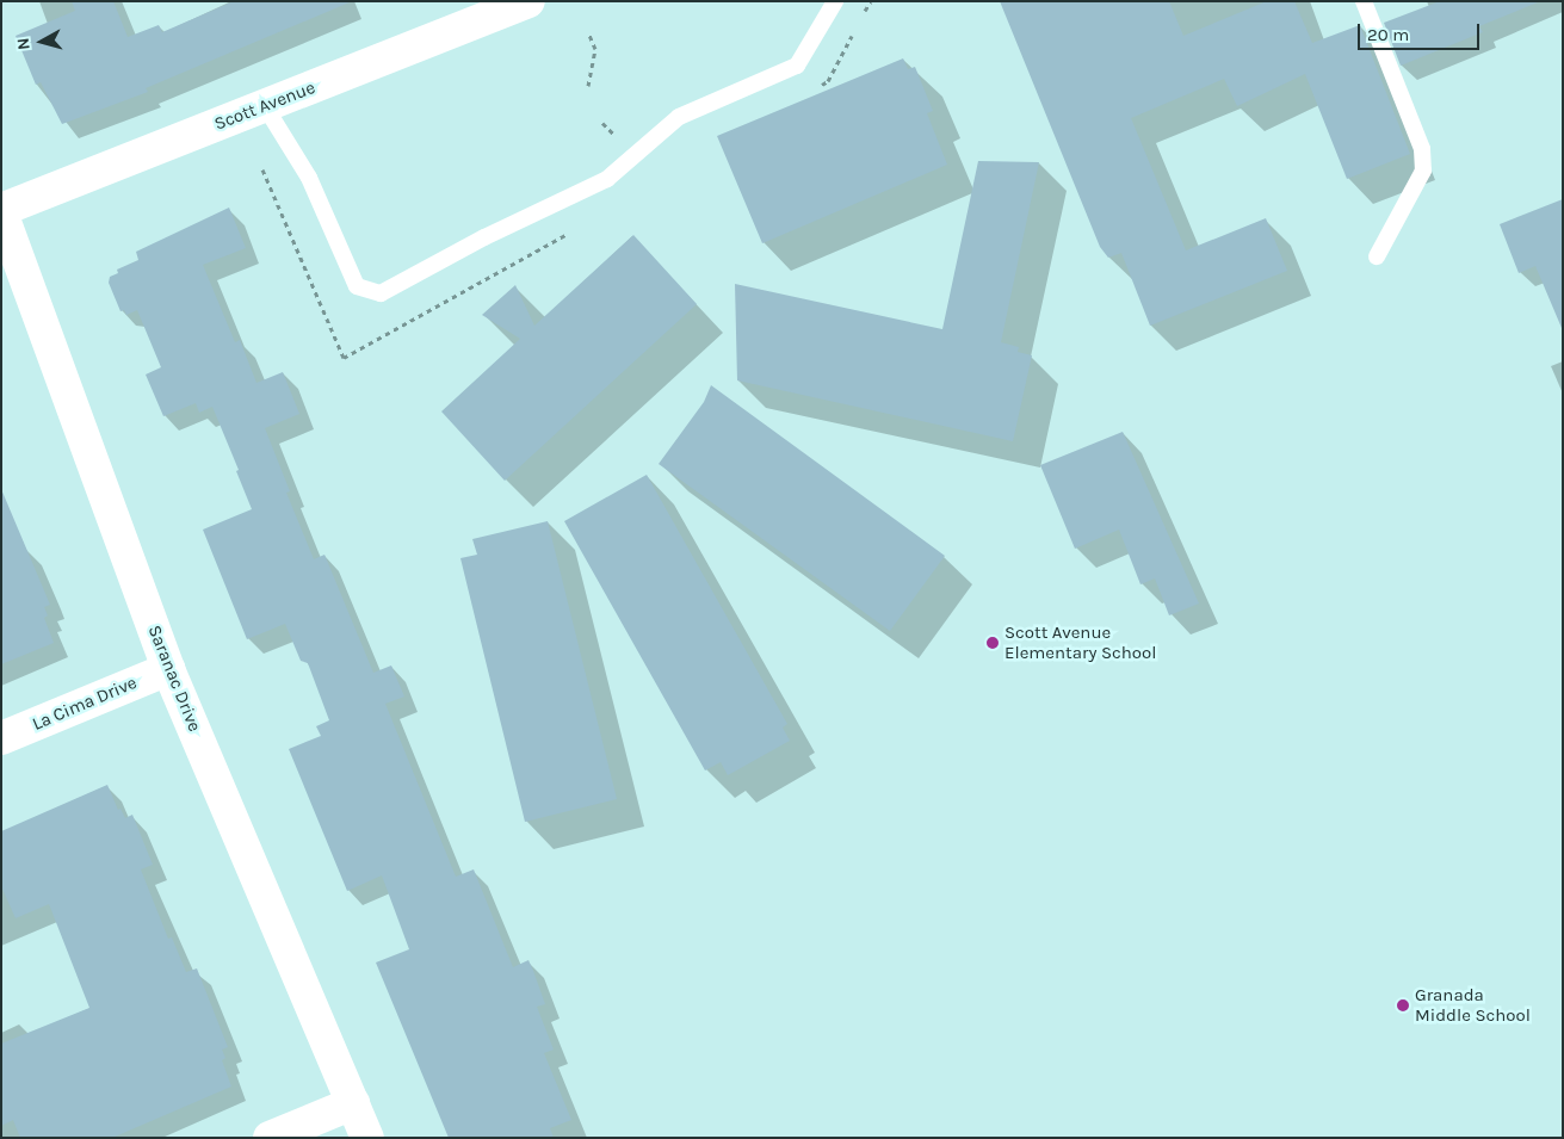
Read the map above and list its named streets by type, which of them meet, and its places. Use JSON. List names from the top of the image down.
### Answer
{
  "streets": {
    "street": ["Scott Avenue", "Saranac Drive", "La Cima Drive"]
  },
  "crossings": [
    ["Scott Avenue", "Saranac Drive"],
    ["Saranac Drive", "La Cima Drive"]
  ],
  "places": ["Scott Avenue Elementary School", "Granada Middle School"],
  "scale_bar": "20 m",
  "north": "left"
}
